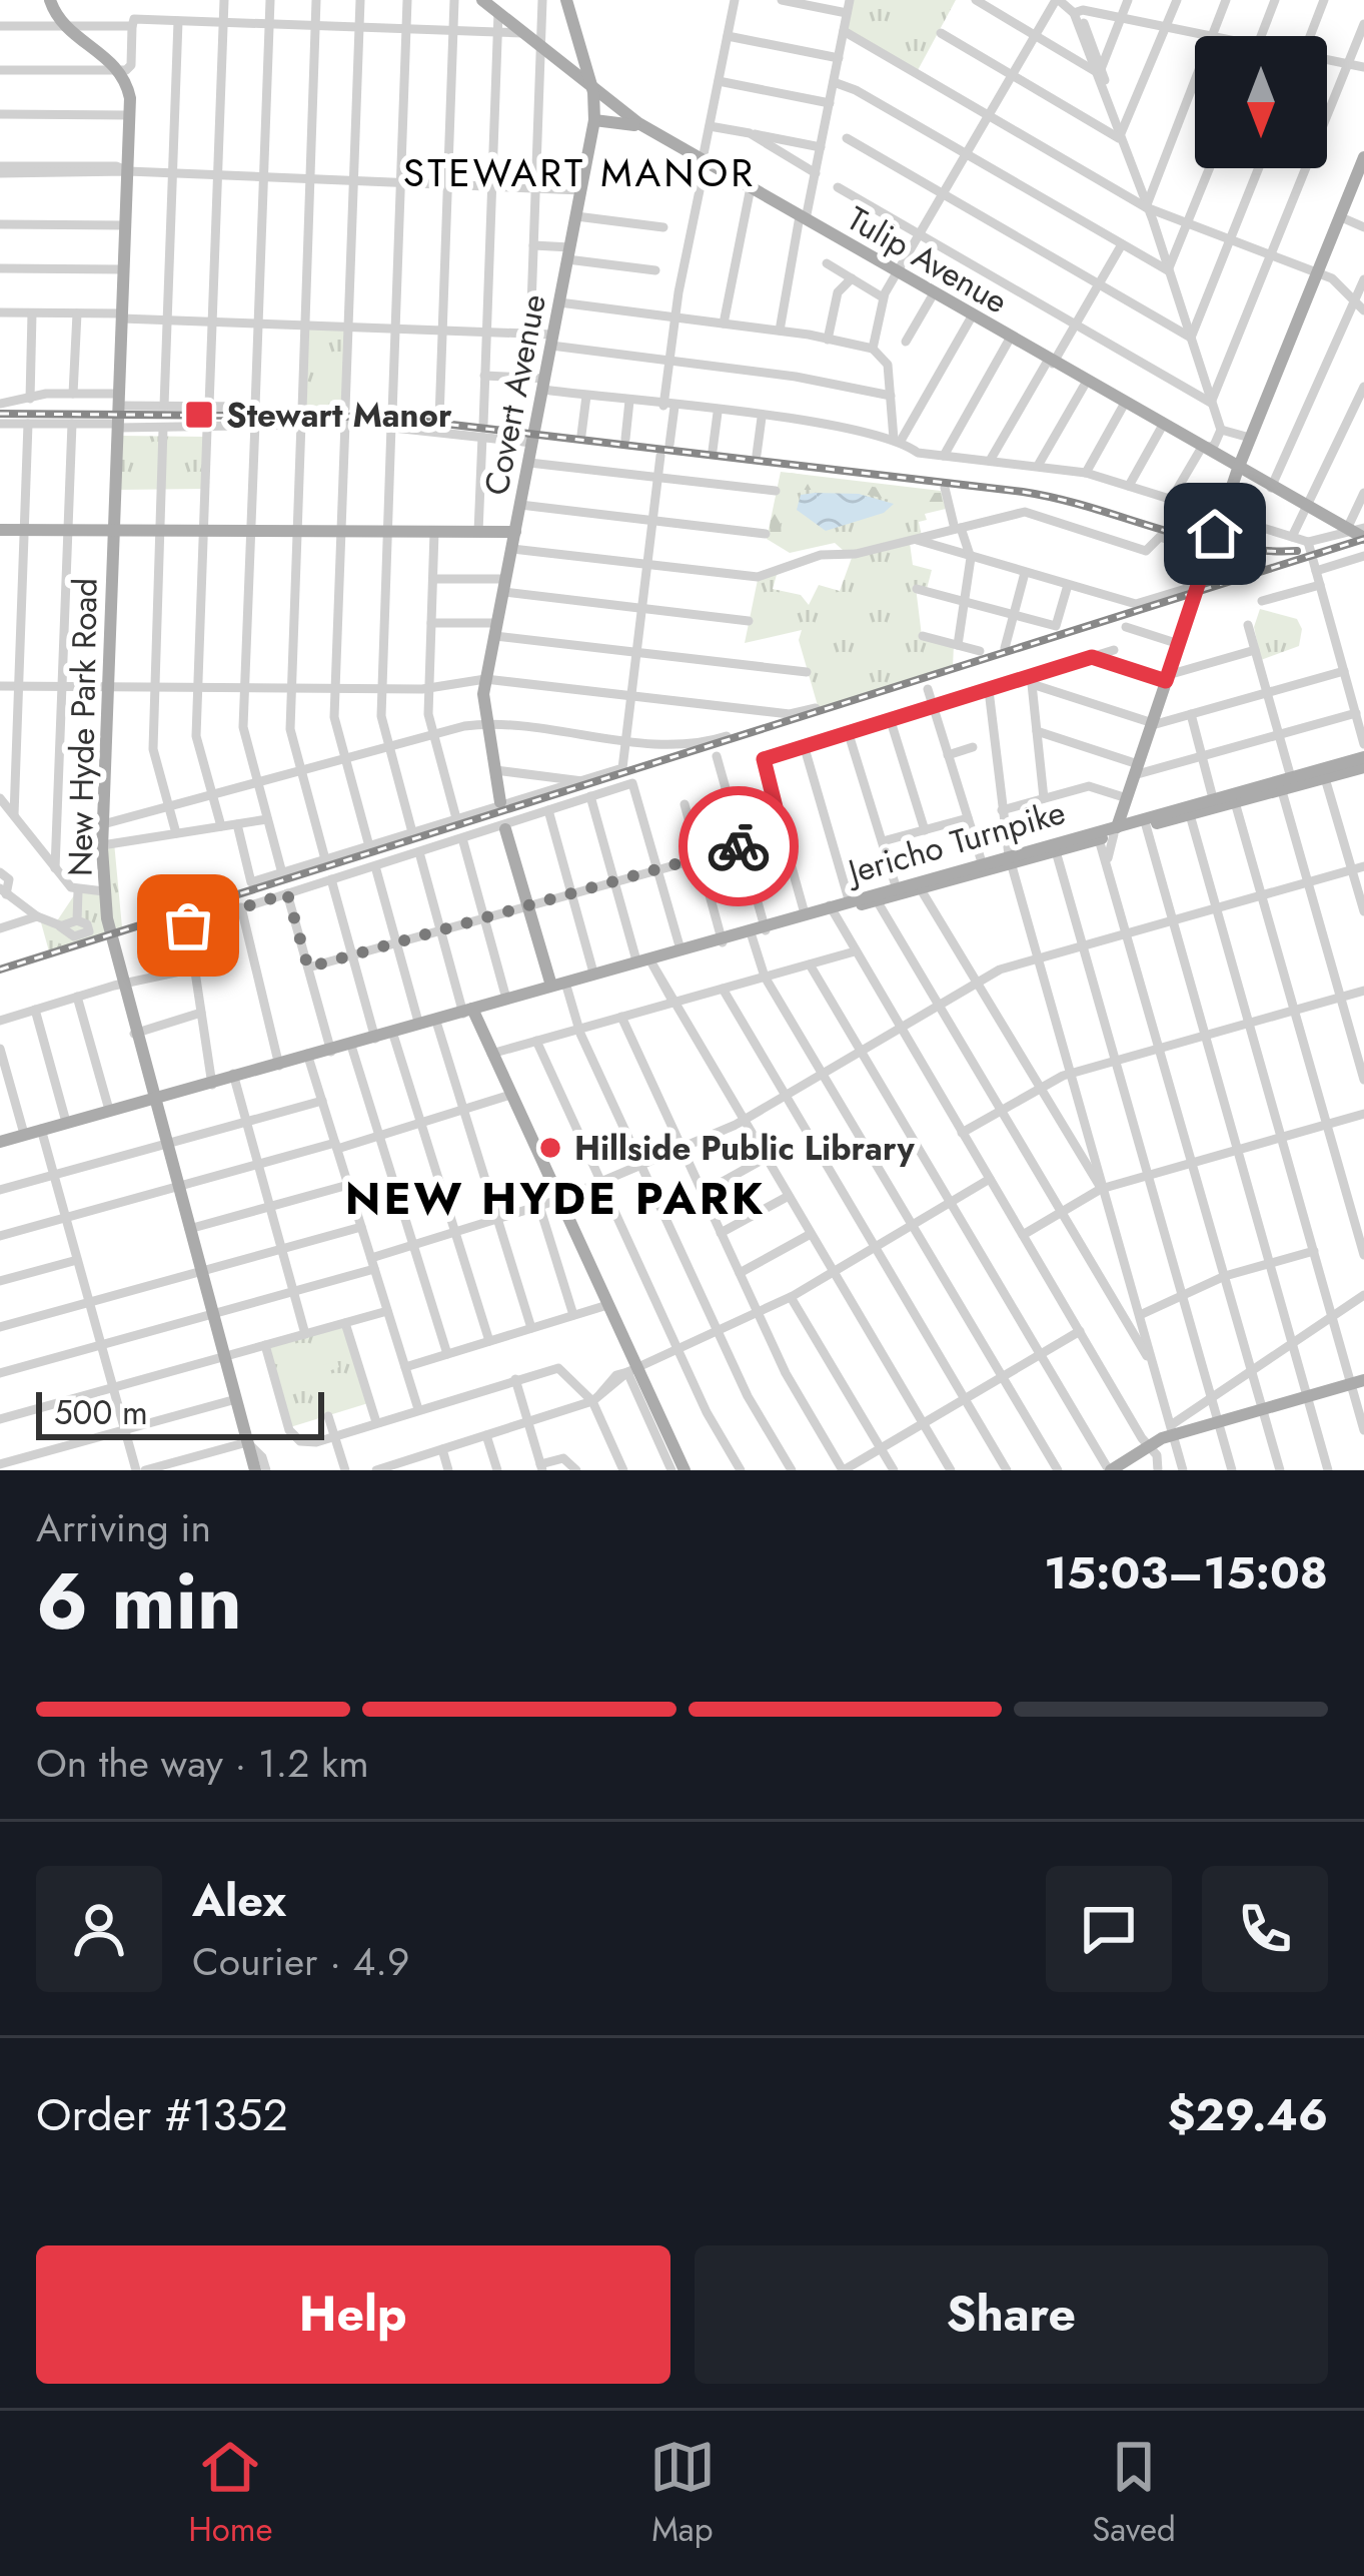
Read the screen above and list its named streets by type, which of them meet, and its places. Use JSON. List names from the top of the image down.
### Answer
{
  "streets": {
    "main road": [
      "Tulip Avenue",
      "Covert Avenue",
      "New Hyde Park Road",
      "Jericho Turnpike"
    ]
  },
  "crossings": [
    ["Tulip Avenue", "Covert Avenue"],
    ["New Hyde Park Road", "Jericho Turnpike"]
  ],
  "districts": ["STEWART MANOR", "NEW HYDE PARK"],
  "places": {
    "transit": ["Stewart Manor"],
    "other": ["Hillside Public Library"]
  },
  "scale_bar": "500 m",
  "north": "bottom",
  "page": {
    "scale": "500 m",
    "heading": ["6 min", "Arriving in", "15:03–15:08"],
    "panel": [
      "Alex",
      "Courier · 4.9",
      "Order #1352",
      "$29.46"
    ],
    "bar": "On the way · 1.2 km",
    "buttons": ["Help", "Share"],
    "tabs": ["Home", "Map", "Saved"]
  }
}
